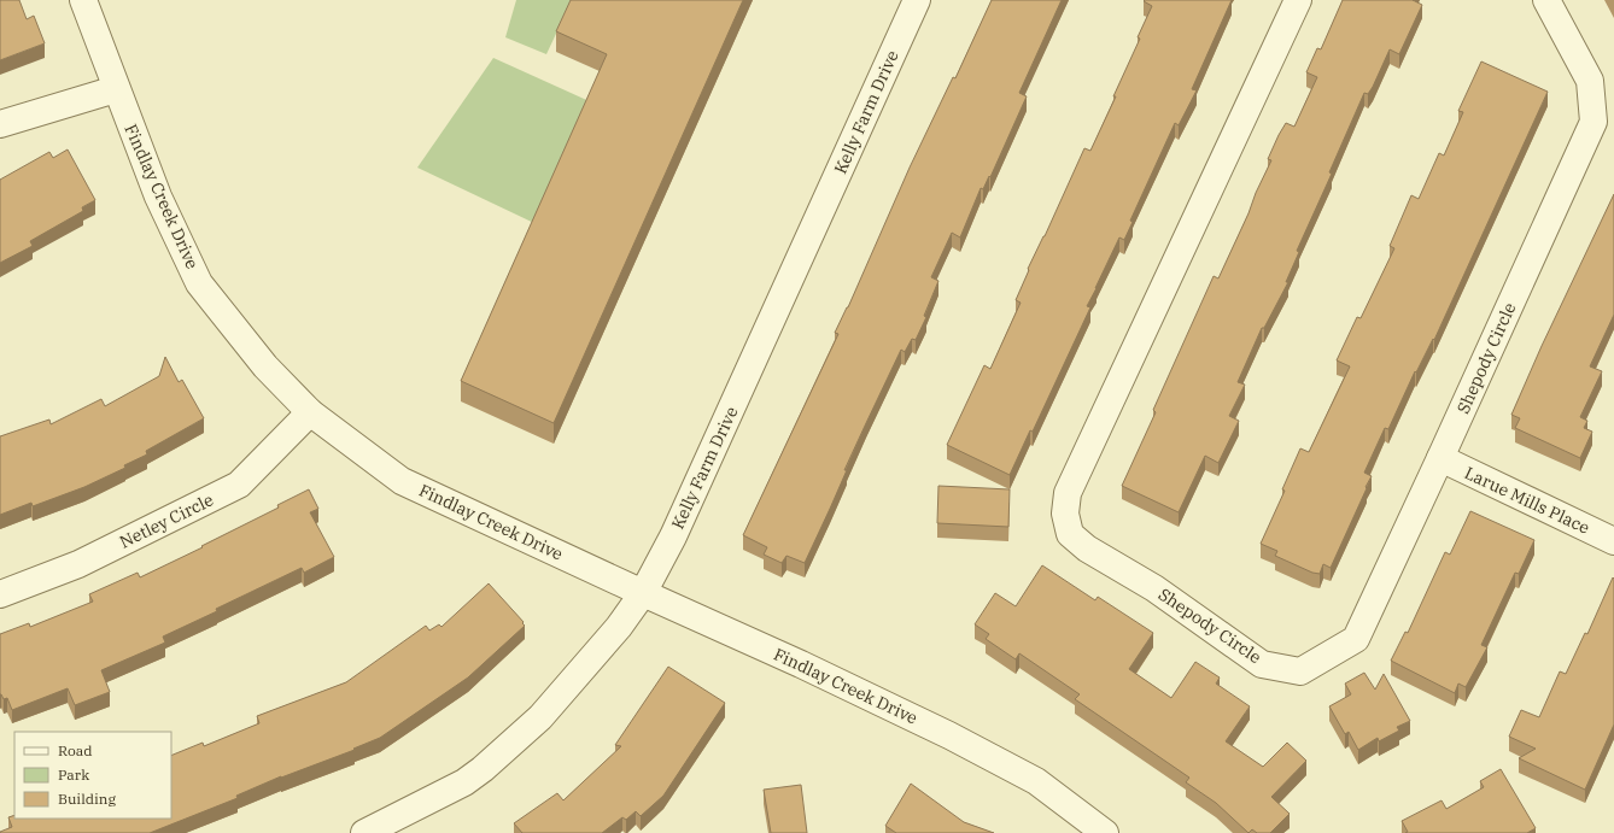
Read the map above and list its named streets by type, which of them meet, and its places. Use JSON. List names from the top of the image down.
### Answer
{
  "streets": {
    "street": [
      "Kelly Farm Drive",
      "Findlay Creek Drive",
      "Shepody Circle",
      "Larue Mills Place",
      "Netley Circle"
    ]
  },
  "crossings": [
    ["Kelly Farm Drive", "Findlay Creek Drive"],
    ["Findlay Creek Drive", "Netley Circle"],
    ["Shepody Circle", "Larue Mills Place"]
  ],
  "legend": ["Road", "Park", "Building"]
}
